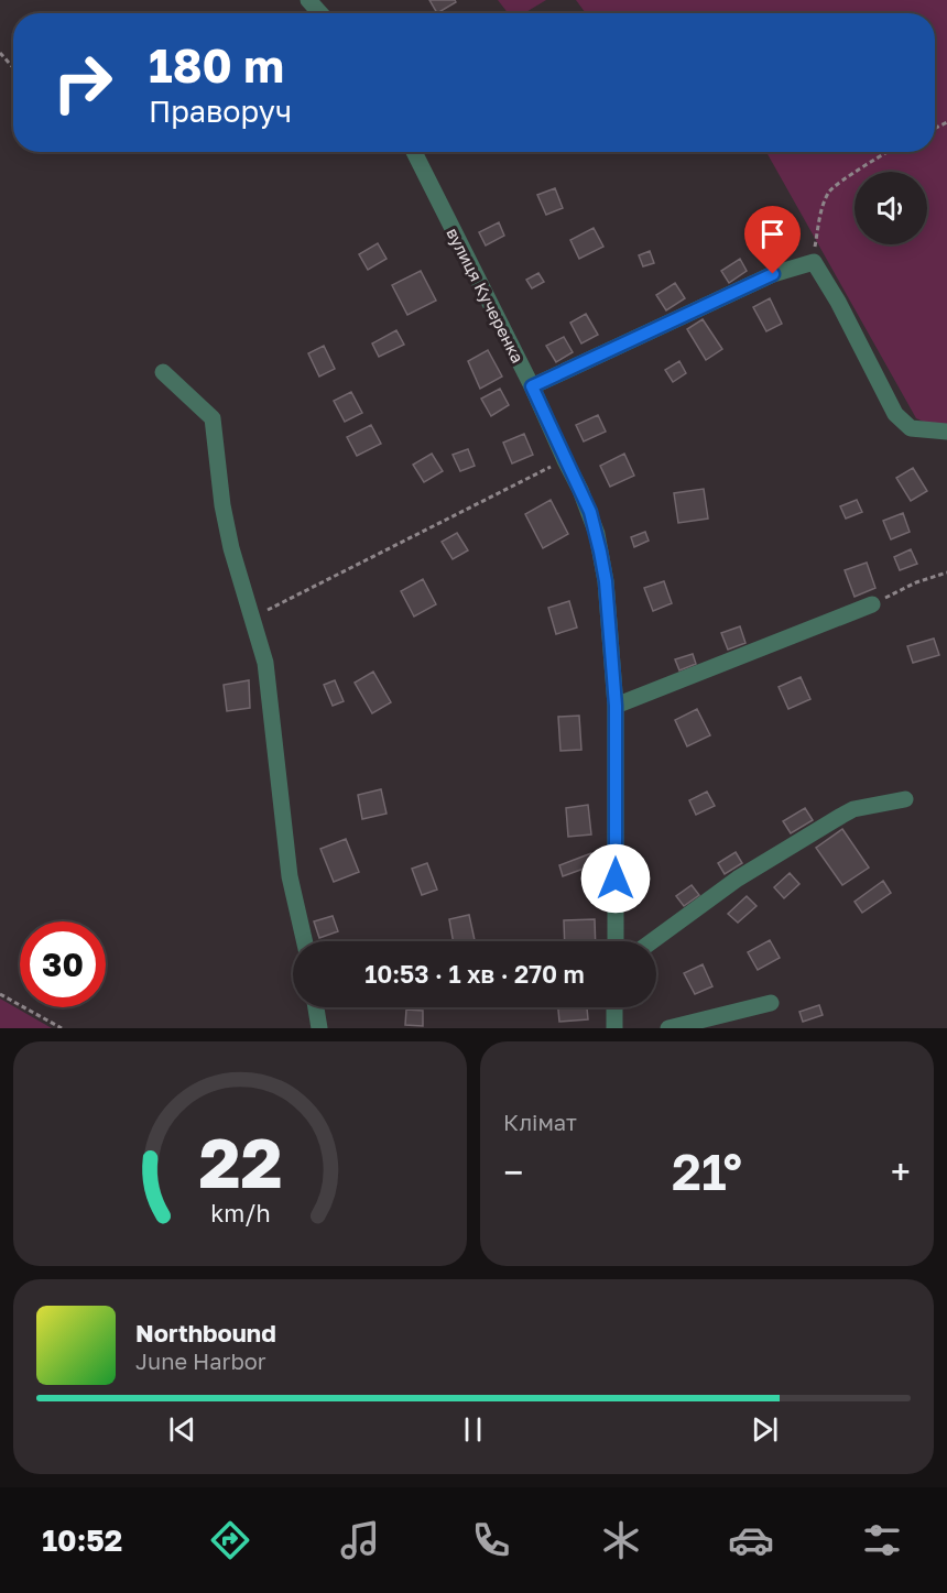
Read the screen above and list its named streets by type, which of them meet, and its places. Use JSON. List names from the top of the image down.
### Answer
{
  "streets": {
    "street": ["вулиця Кучеренка"]
  },
  "page": {
    "turn": ["180 m", "Праворуч"],
    "limit": "30",
    "trip": "10:53 · 1 хв · 270 m",
    "tile": "Клімат",
    "heat": ["−", "21°", "+"],
    "song": ["Northbound", "June Harbor"],
    "tabs": "10:52",
    "gauge": ["22", "km/h"]
  }
}
